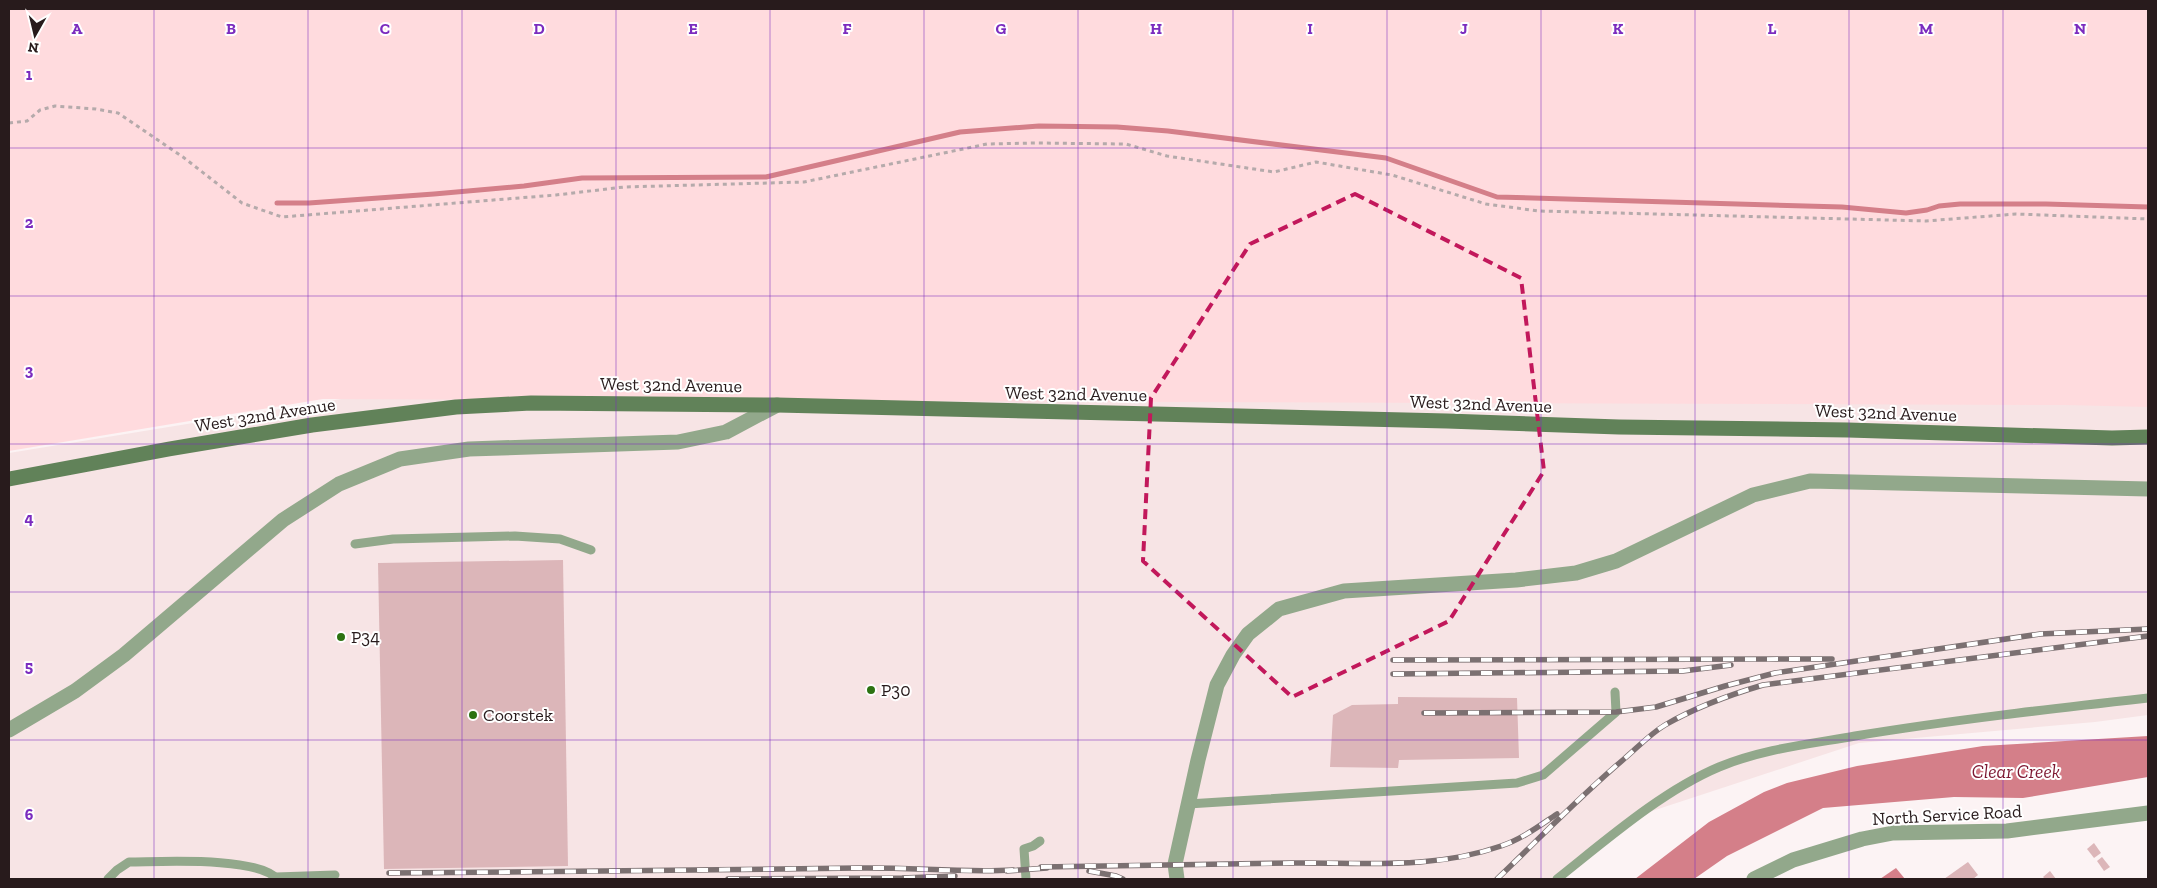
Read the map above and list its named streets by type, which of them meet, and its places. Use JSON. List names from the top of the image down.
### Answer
{
  "streets": {
    "street": ["West 32nd Avenue", "North Service Road"]
  },
  "water": ["Clear Creek"],
  "places": ["P34", "P30", "Coorstek"],
  "north": "bottom",
  "grid": {
    "columns": [
      "A",
      "B",
      "C",
      "D",
      "E",
      "F",
      "G",
      "H",
      "I",
      "J",
      "K",
      "L",
      "M",
      "N"
    ],
    "rows": [
      "1",
      "2",
      "3",
      "4",
      "5",
      "6"
    ]
  }
}
